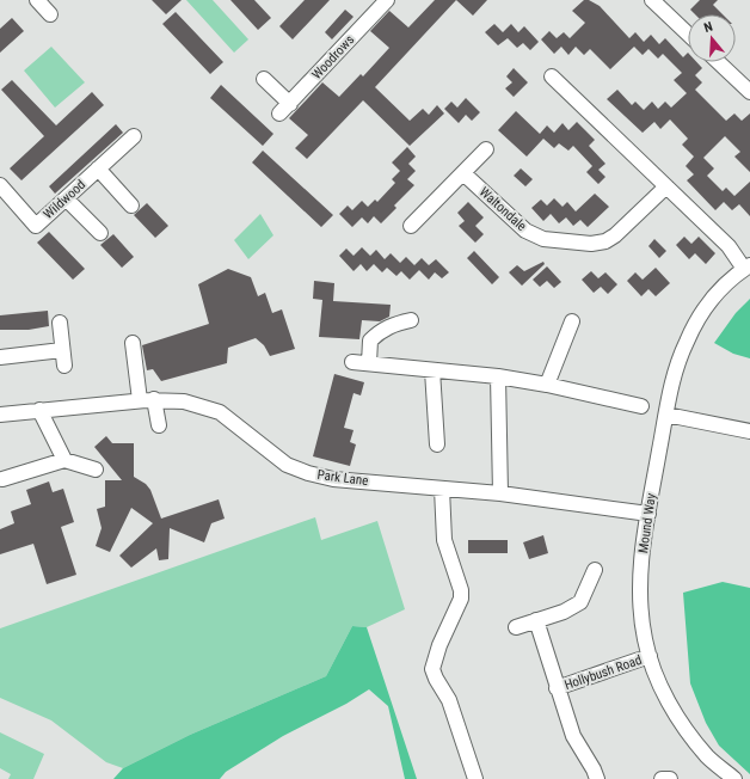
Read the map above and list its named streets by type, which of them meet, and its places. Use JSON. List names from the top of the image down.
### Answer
{
  "streets": {
    "street": [
      "Woodrows",
      "Wildwood",
      "Waltondale",
      "Park Lane",
      "Mound Way",
      "Hollybush Road"
    ]
  },
  "crossings": [
    ["Park Lane", "Mound Way"],
    ["Mound Way", "Hollybush Road"]
  ],
  "north": "top"
}
